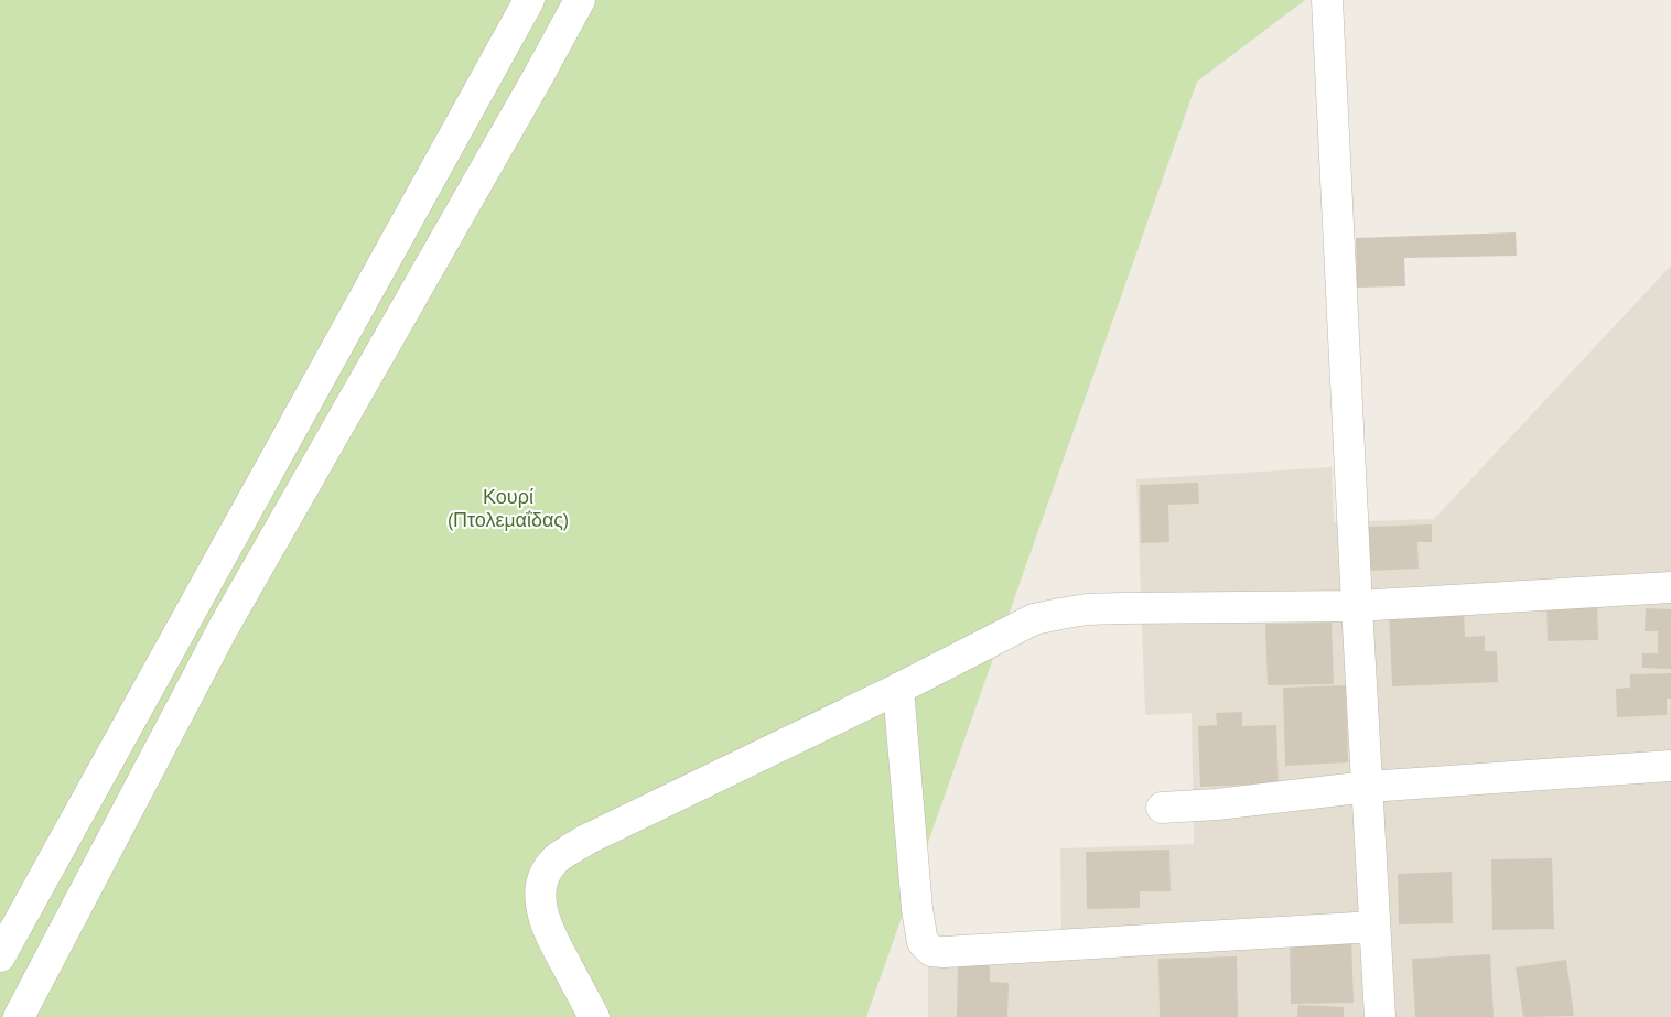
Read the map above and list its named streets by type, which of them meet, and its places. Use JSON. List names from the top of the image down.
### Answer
{
  "parks": ["Κουρί (Πτολεμαΐδας)"]
}
